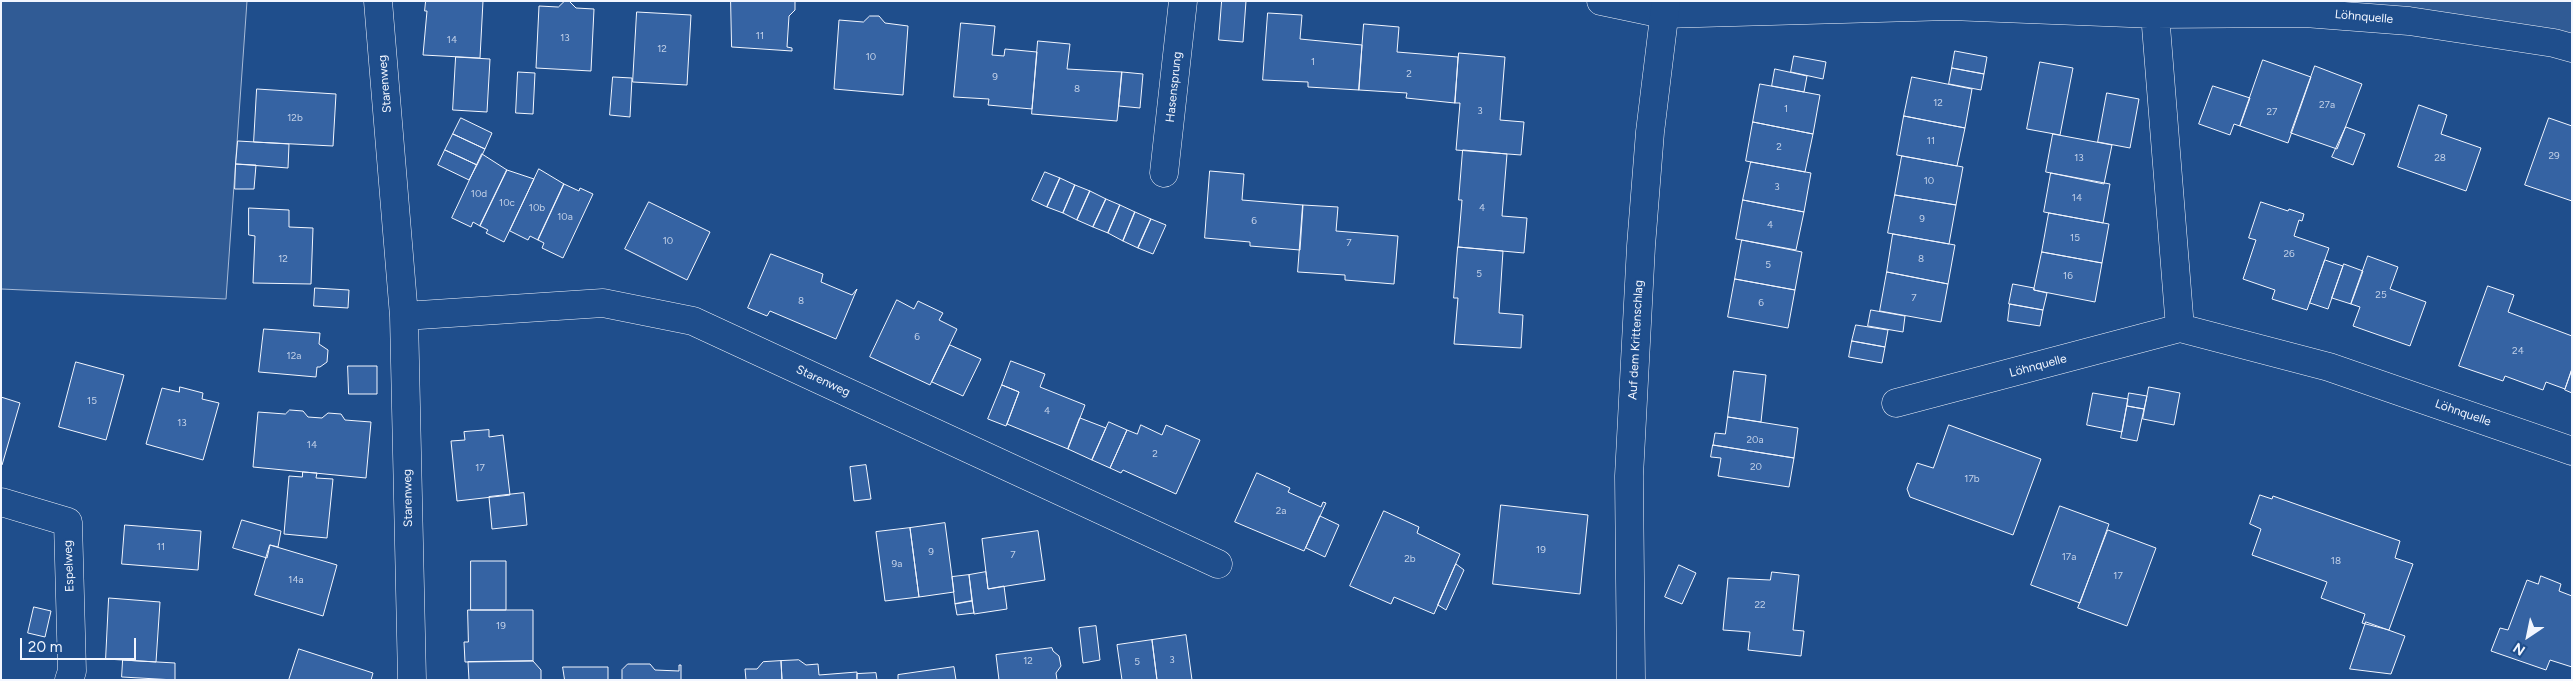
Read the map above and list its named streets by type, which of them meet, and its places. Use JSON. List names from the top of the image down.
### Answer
{
  "streets": {
    "street": [
      "Löhnquelle",
      "Starenweg",
      "Hasensprung",
      "Auf dem Krittenschlag",
      "Espelweg"
    ]
  },
  "crossings": [
    ["Löhnquelle", "Auf dem Krittenschlag"]
  ],
  "house_numbers": [
    "11",
    "13",
    "14",
    "12",
    "10",
    "1",
    "2",
    "9",
    "8",
    "12",
    "27a",
    "1",
    "3",
    "27",
    "12b",
    "11",
    "2",
    "29",
    "13",
    "28",
    "10",
    "3",
    "10d",
    "14",
    "10c",
    "10b",
    "4",
    "10a",
    "9",
    "6",
    "4",
    "15",
    "10",
    "7",
    "26",
    "12",
    "8",
    "5",
    "5",
    "16",
    "25",
    "7",
    "8",
    "6",
    "6",
    "24",
    "12a",
    "15",
    "4",
    "13",
    "20a",
    "14",
    "2",
    "20",
    "17",
    "17b",
    "2a",
    "11",
    "19",
    "9",
    "7",
    "17a",
    "2b",
    "18",
    "9a",
    "17",
    "14a",
    "22",
    "19",
    "3",
    "12",
    "5"
  ],
  "scale_bar": "20 m",
  "north": "bottom left"
}
